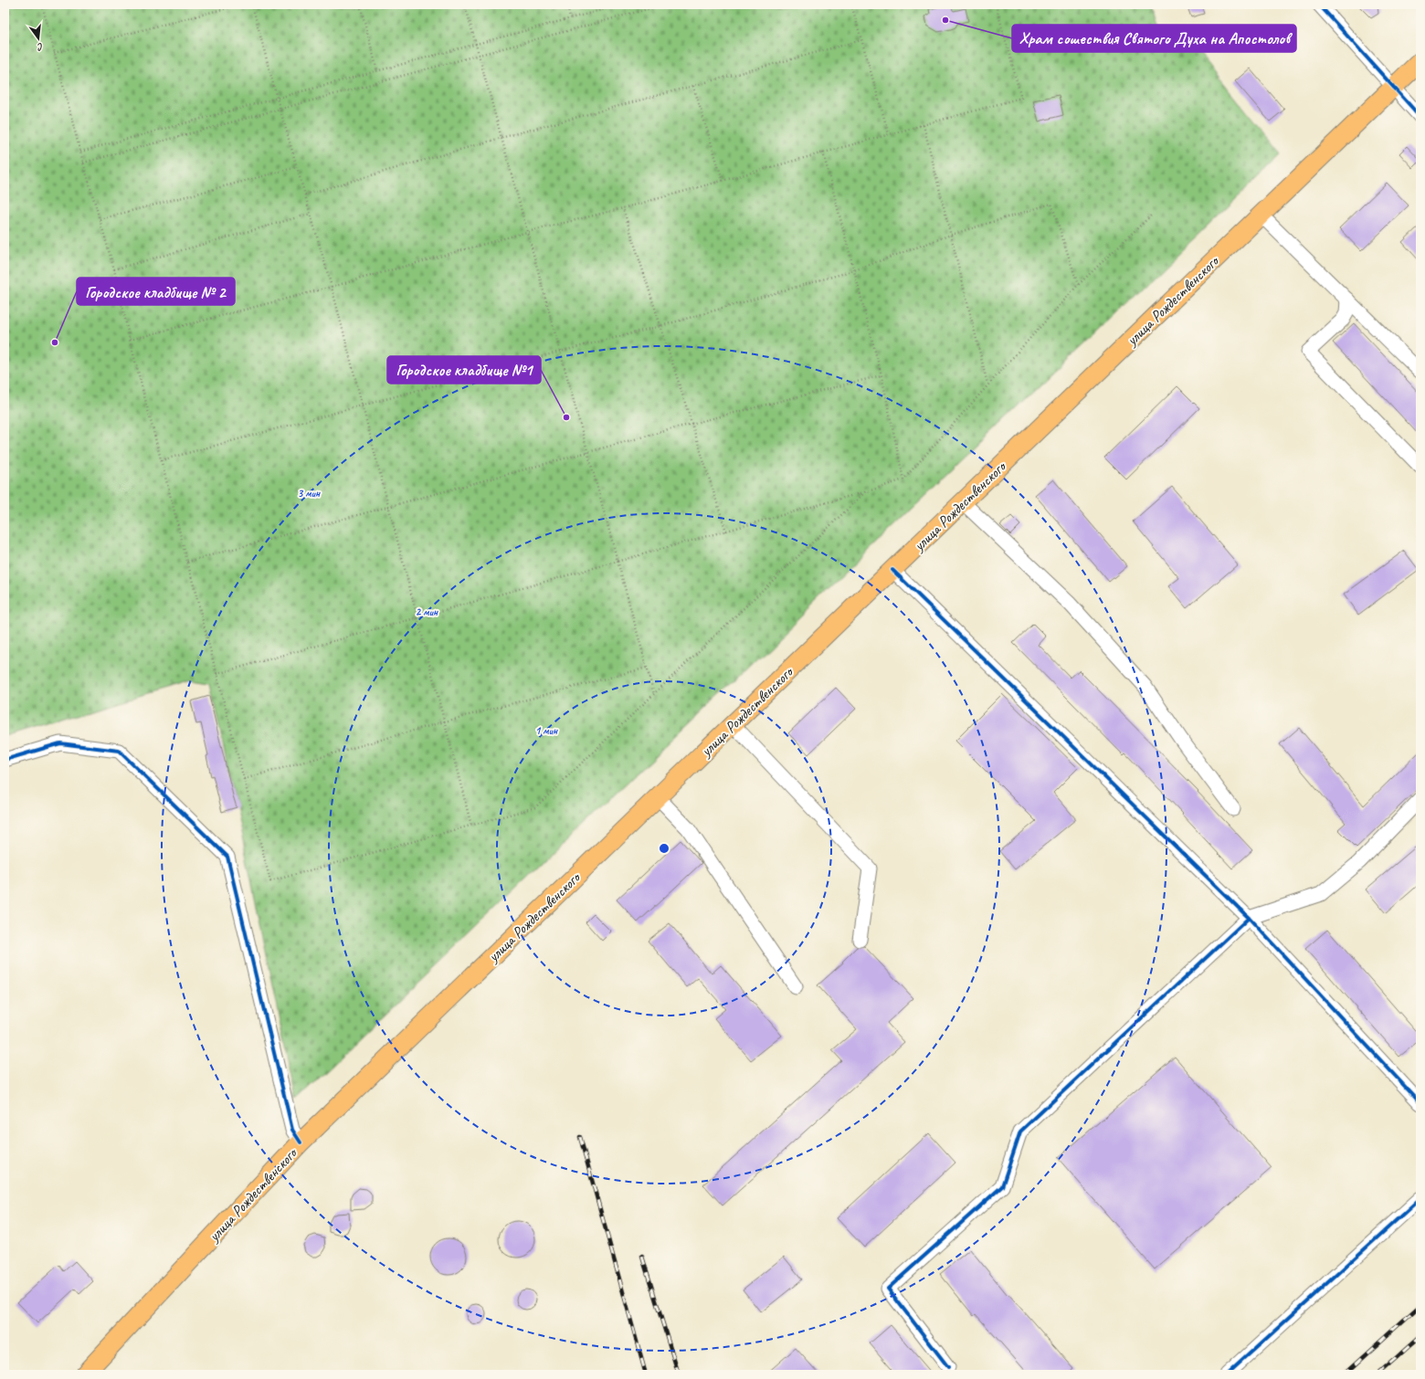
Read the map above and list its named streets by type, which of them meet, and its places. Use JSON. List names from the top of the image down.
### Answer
{
  "streets": {
    "main road": ["улица Рождественского"]
  },
  "places": ["Храм сошествия Святого Духа на Апостолов", "Городское кладбище № 2", "Городское кладбище №1"],
  "north": "bottom",
  "rings": ["3 мин", "2 мин", "1 мин"]
}
